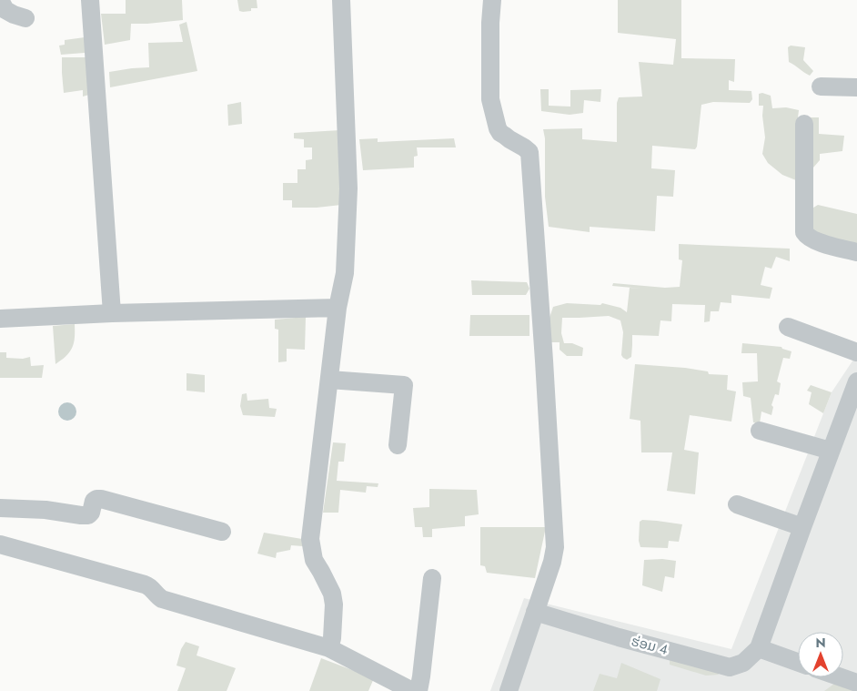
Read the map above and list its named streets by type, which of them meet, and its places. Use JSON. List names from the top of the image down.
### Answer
{
  "streets": {
    "street": ["ຮ່ອມ 4"]
  },
  "north": "top"
}
